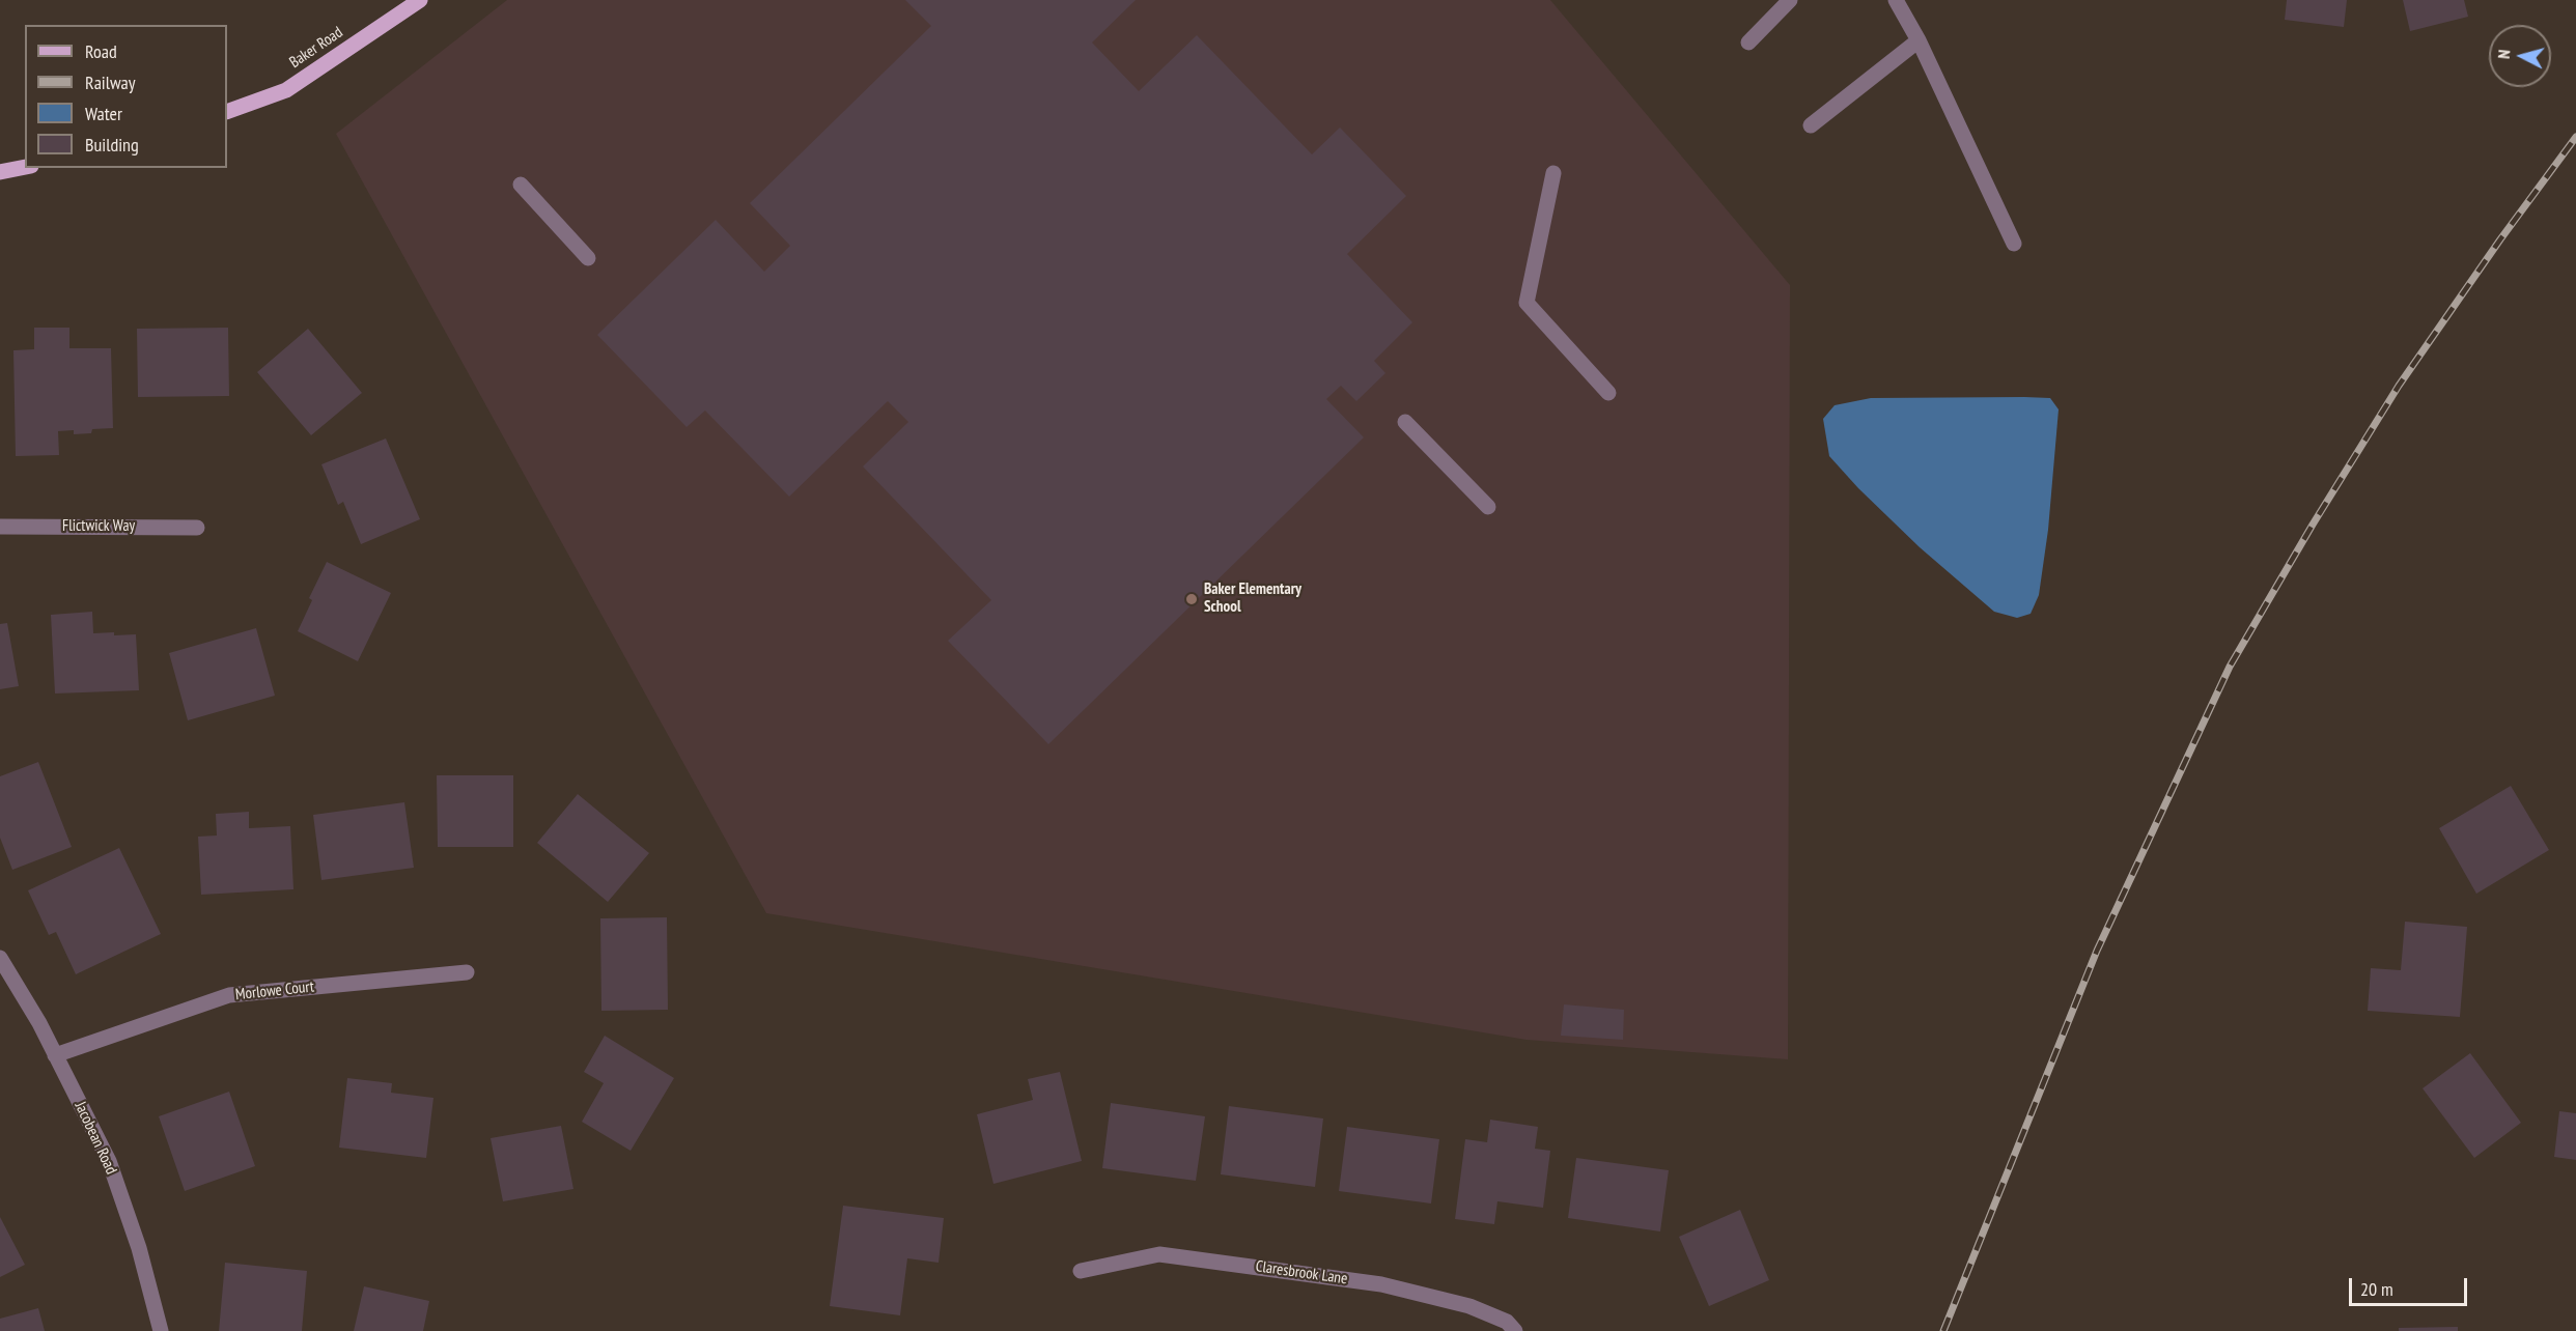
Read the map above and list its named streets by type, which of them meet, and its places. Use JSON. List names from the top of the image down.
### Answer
{
  "streets": {
    "main road": ["Baker Road"],
    "street": [
      "Flictwick Way",
      "Morlowe Court",
      "Jacobean Road",
      "Claresbrook Lane"
    ]
  },
  "crossings": [
    ["Morlowe Court", "Jacobean Road"]
  ],
  "places": ["Baker Elementary School"],
  "legend": [
    "Road",
    "Railway",
    "Water",
    "Building"
  ],
  "scale_bar": "20 m",
  "north": "left"
}
